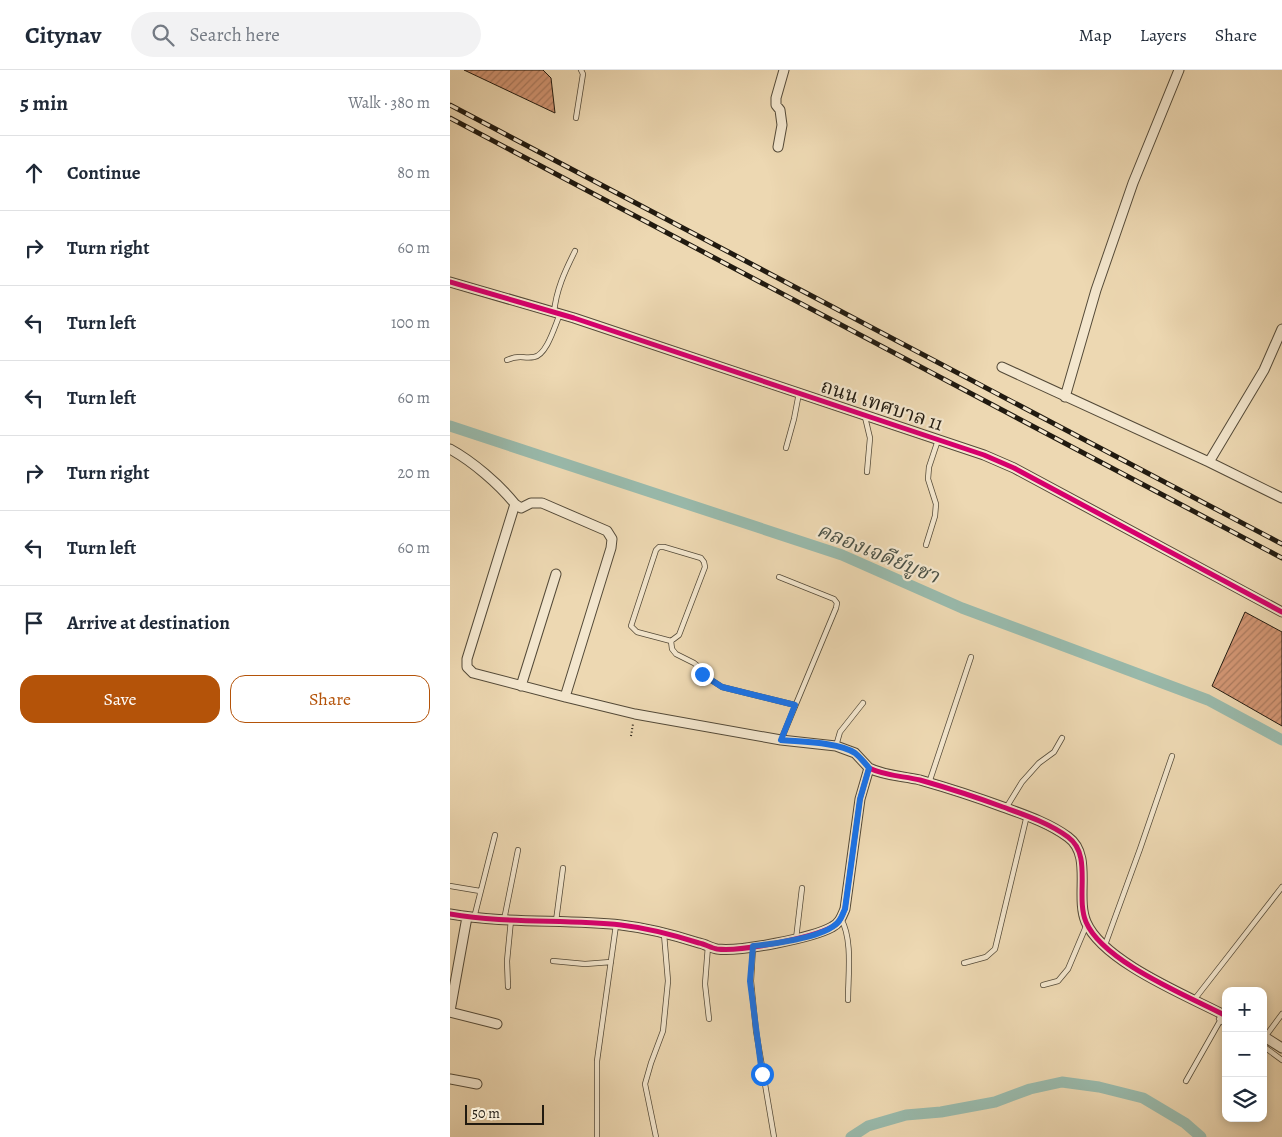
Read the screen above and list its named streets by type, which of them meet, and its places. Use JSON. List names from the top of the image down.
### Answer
{
  "streets": {
    "street": ["ถนน เทศบาล 11"]
  },
  "water": ["คลองเจดีย์บูชา"],
  "scale_bar": "50 m",
  "page": {
    "header": "Citynav",
    "search": "Search here",
    "nav": ["Map", "Layers", "Share"],
    "heading": ["5 min", "Walk · 380 m"],
    "list": [
      ["Continue", "80 m"],
      ["Turn right", "60 m"],
      ["Turn left", "100 m"],
      ["Turn left", "60 m"],
      ["Turn right", "20 m"],
      ["Turn left", "60 m"],
      "Arrive at destination"
    ],
    "buttons": ["Save", "Share"],
    "map_buttons": ["+", "−"],
    "scale": "50 m"
  }
}
